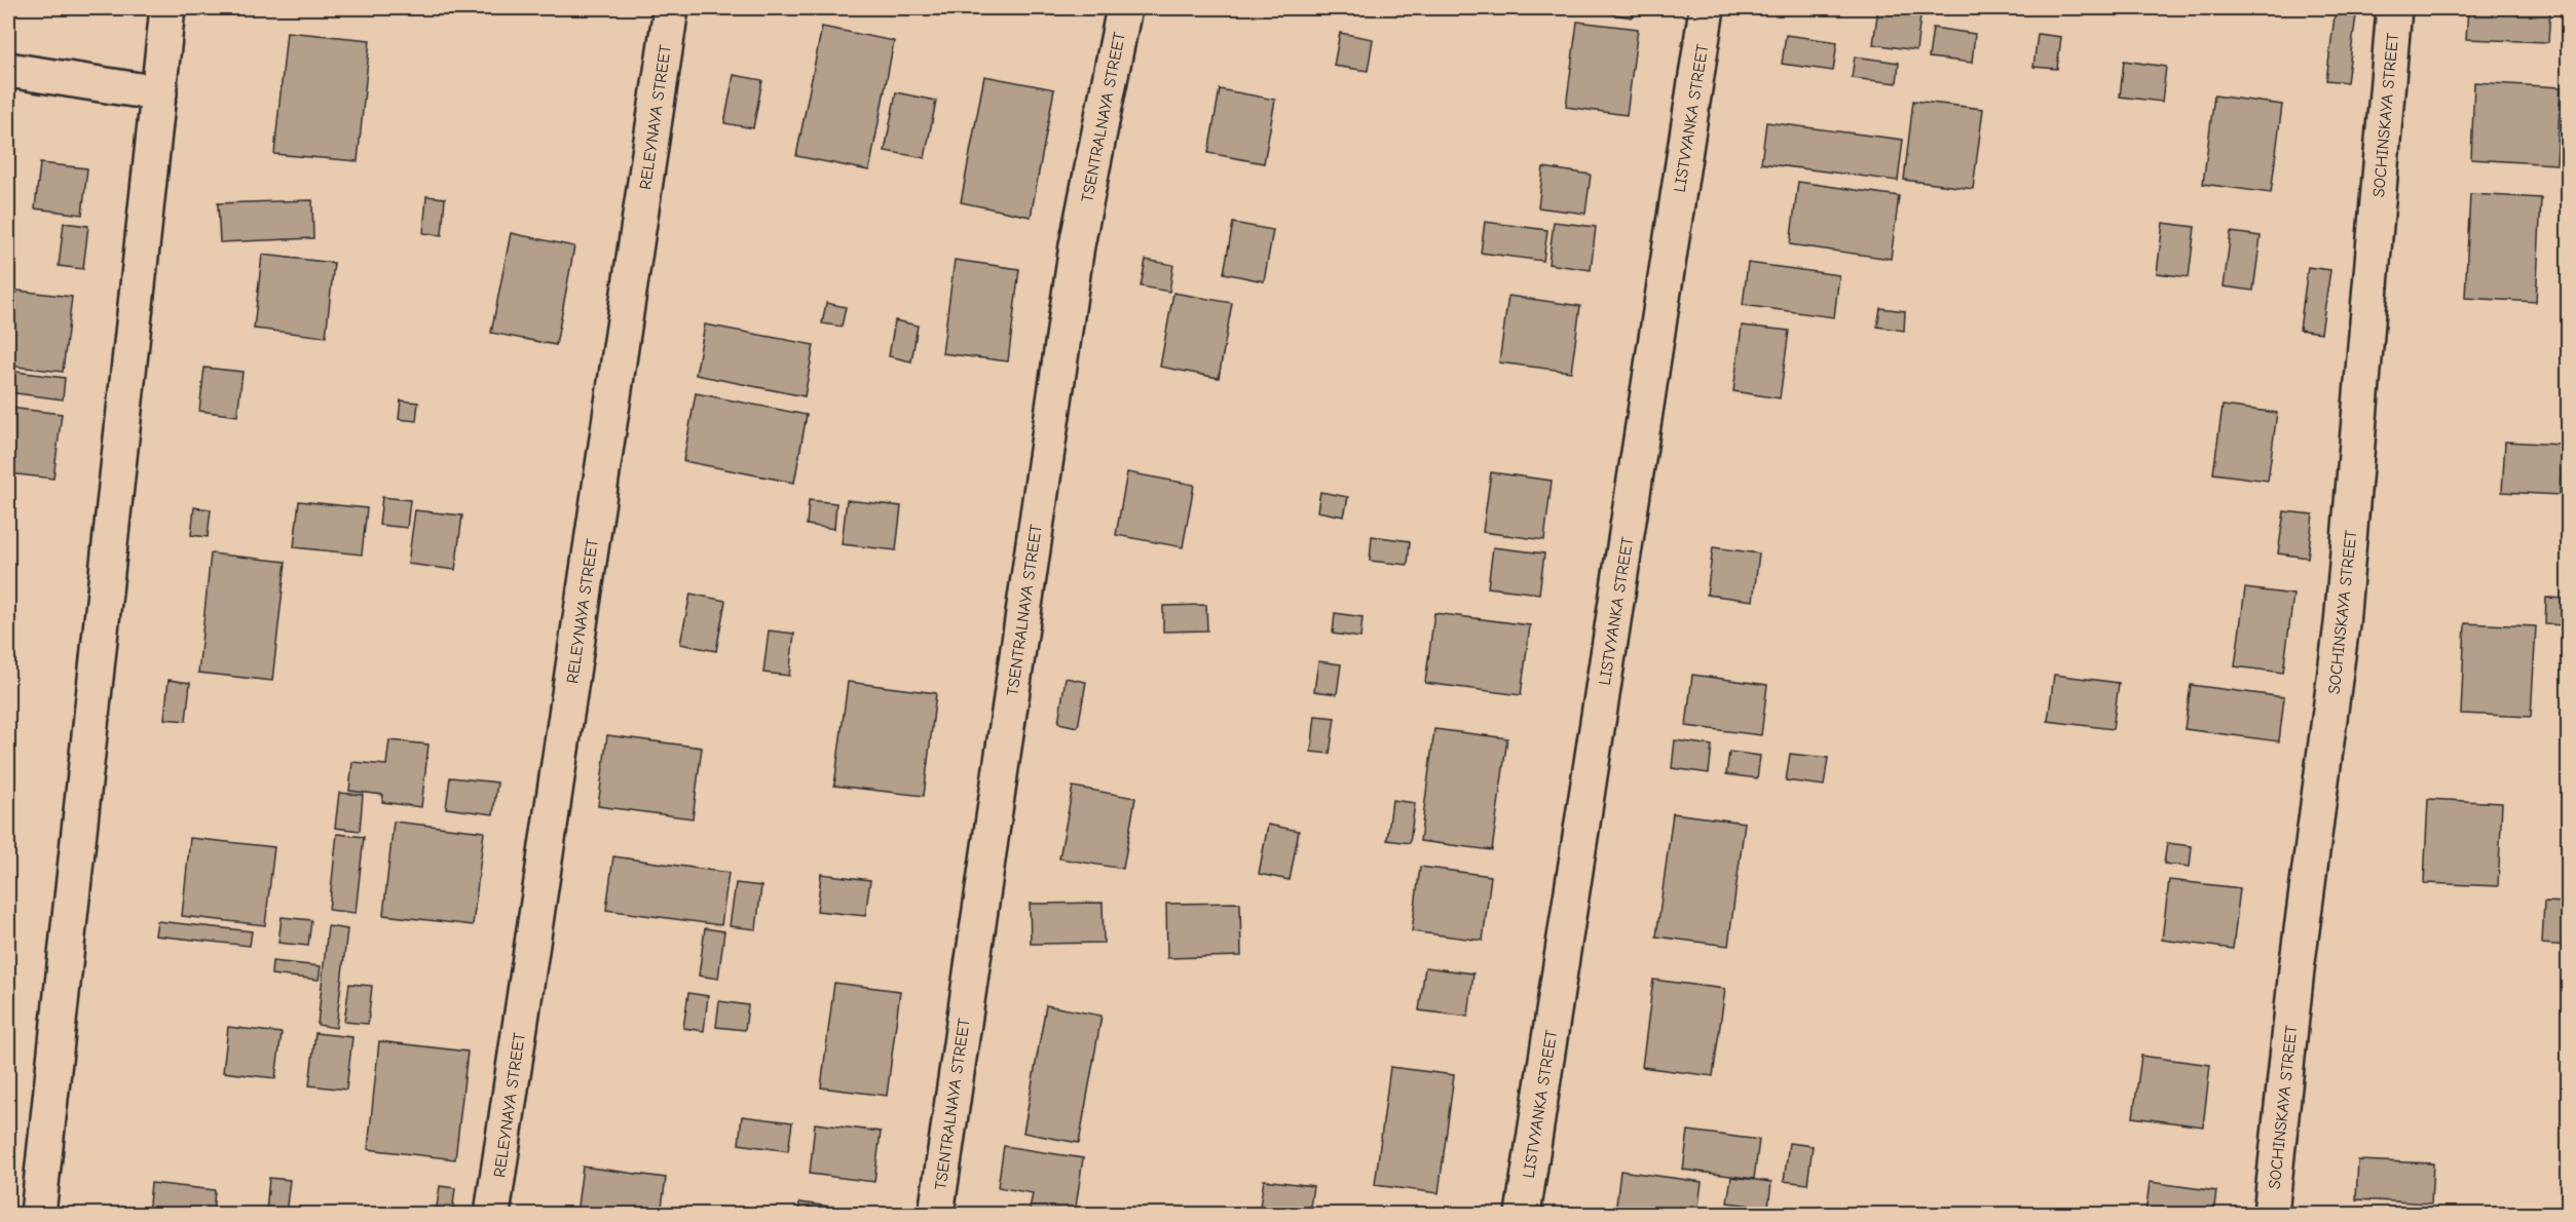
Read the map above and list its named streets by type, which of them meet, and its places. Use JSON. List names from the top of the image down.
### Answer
{
  "streets": {
    "street": [
      "SOCHINSKAYA STREET",
      "RELEYNAYA STREET",
      "TSENTRALNAYA STREET",
      "LISTVYANKA STREET"
    ]
  }
}
